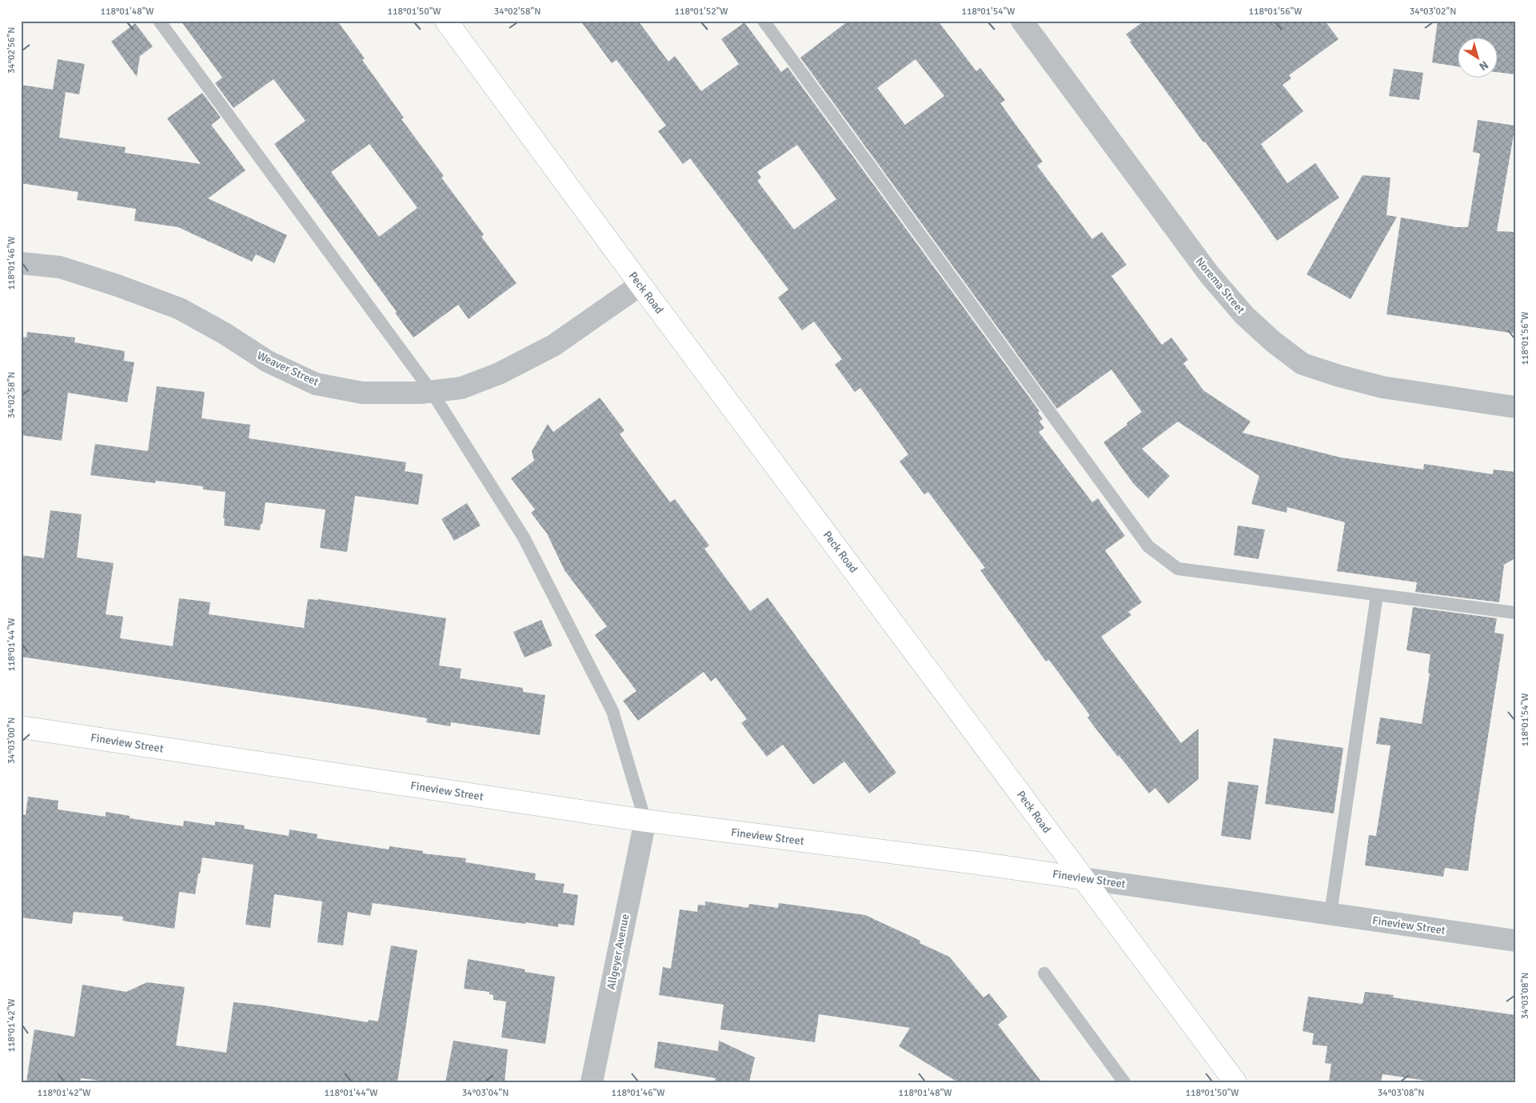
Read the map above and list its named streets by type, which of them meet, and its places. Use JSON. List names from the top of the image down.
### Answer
{
  "streets": {
    "main road": ["Peck Road", "Fineview Street"],
    "street": ["Norema Street", "Weaver Street", "Allgeyer Avenue"]
  },
  "crossings": [
    ["Peck Road", "Weaver Street"],
    ["Peck Road", "Fineview Street"],
    ["Fineview Street", "Allgeyer Avenue"]
  ],
  "north": "bottom right",
  "coordinates": [
    "118°01'48\"W",
    "118°01'50\"W",
    "34°02'58\"N",
    "118°01'52\"W",
    "118°01'54\"W",
    "118°01'56\"W",
    "34°03'02\"N",
    "34°02'56\"N",
    "118°01'46\"W",
    "118°01'44\"W",
    "34°03'00\"N",
    "34°03'08\"N",
    "118°01'42\"W",
    "34°03'04\"N"
  ]
}
